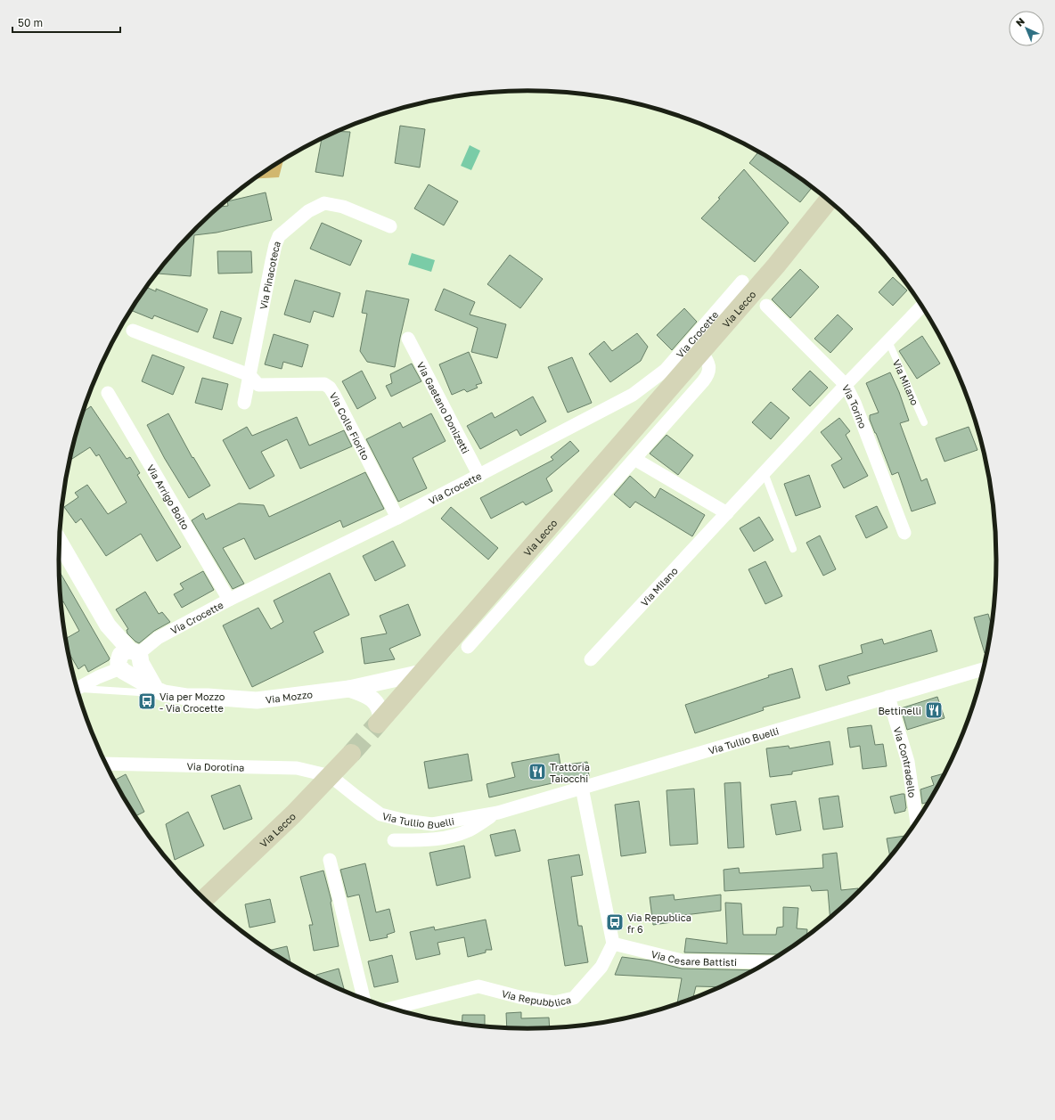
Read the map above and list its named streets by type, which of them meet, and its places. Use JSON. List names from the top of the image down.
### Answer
{
  "streets": {
    "main road": ["Via Lecco"],
    "street": [
      "Via Pinacoteca",
      "Via Crocette",
      "Via Milano",
      "Via Gaetano Donizetti",
      "Via Torino",
      "Via Colle Fiorito",
      "Via Arrigo Boito",
      "Via Mozzo",
      "Via Tullio Buelli",
      "Via Contradello",
      "Via Dorotina",
      "Via Cesare Battisti",
      "Via Repubblica"
    ]
  },
  "crossings": [
    ["Via Pinacoteca", "Via Colle Fiorito"],
    ["Via Lecco", "Via Mozzo"],
    ["Via Lecco", "Via Tullio Buelli"],
    ["Via Lecco", "Via Dorotina"],
    ["Via Crocette", "Via Gaetano Donizetti"],
    ["Via Crocette", "Via Colle Fiorito"],
    ["Via Crocette", "Via Arrigo Boito"],
    ["Via Crocette", "Via Mozzo"],
    ["Via Milano", "Via Torino"],
    ["Via Tullio Buelli", "Via Contradello"],
    ["Via Tullio Buelli", "Via Dorotina"],
    ["Via Cesare Battisti", "Via Repubblica"]
  ],
  "places": {
    "bus stop": ["Via per Mozzo - Via Crocette", "Via Republica fr 6"],
    "restaurant": ["Bettinelli", "Trattoria Taiocchi"]
  },
  "scale_bar": "50 m",
  "north": "top left"
}
